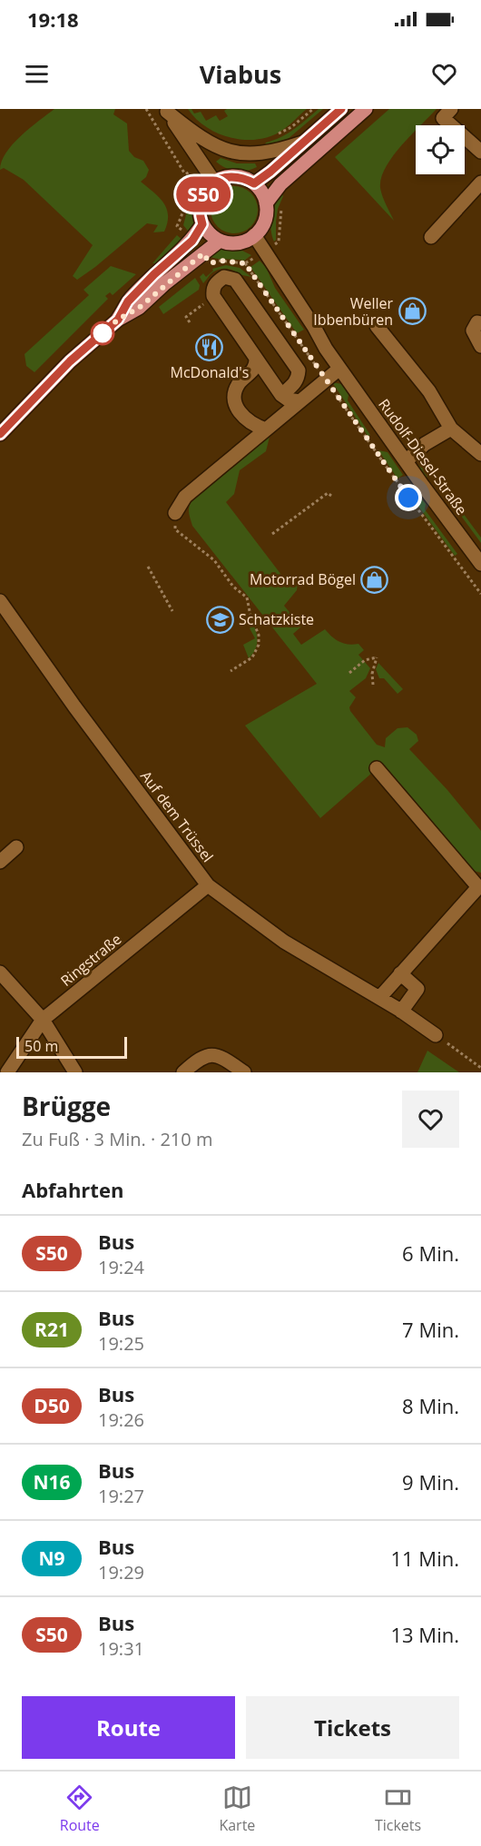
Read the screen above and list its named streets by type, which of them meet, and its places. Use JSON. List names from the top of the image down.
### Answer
{
  "streets": {
    "street": ["Rudolf-Diesel-Straße", "Auf dem Trüssel", "Ringstraße"]
  },
  "crossings": [
    ["Auf dem Trüssel", "Ringstraße"]
  ],
  "places": {
    "shop": ["Weller Ibbenbüren", "Motorrad Bögel"],
    "restaurant": ["McDonald's"],
    "school or university": ["Schatzkiste"]
  },
  "lines": ["bus line S50"],
  "scale_bar": "50 m",
  "page": {
    "status": "19:18",
    "header": "Viabus",
    "on_map": "S50",
    "scale": "50 m",
    "heading": [
      ["Brügge", "Zu Fuß · 3 Min. · 210 m"],
      "Abfahrten"
    ],
    "list": [
      {
        "mark": "S50",
        "name": "Bus",
        "note": "19:24",
        "value": "6 Min."
      },
      {
        "mark": "R21",
        "name": "Bus",
        "note": "19:25",
        "value": "7 Min."
      },
      {
        "mark": "D50",
        "name": "Bus",
        "note": "19:26",
        "value": "8 Min."
      },
      {
        "mark": "N16",
        "name": "Bus",
        "note": "19:27",
        "value": "9 Min."
      },
      {
        "mark": "N9",
        "name": "Bus",
        "note": "19:29",
        "value": "11 Min."
      },
      {
        "mark": "S50",
        "name": "Bus",
        "note": "19:31",
        "value": "13 Min."
      }
    ],
    "buttons": ["Route", "Tickets"],
    "tabs": ["Route", "Karte", "Tickets"]
  }
}
